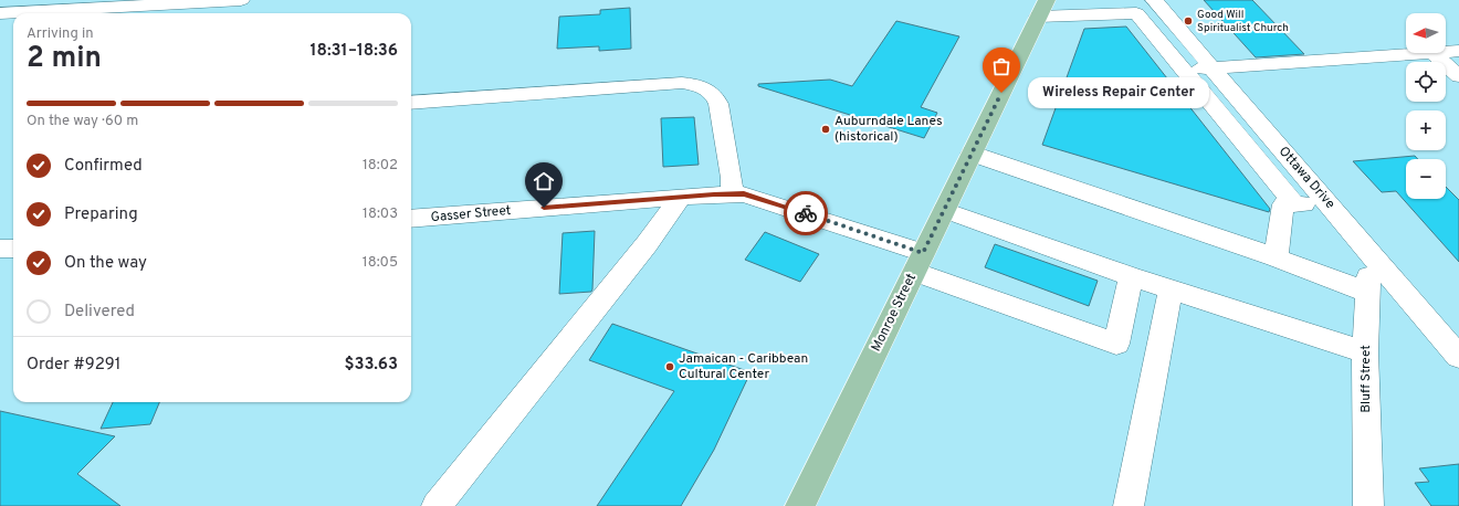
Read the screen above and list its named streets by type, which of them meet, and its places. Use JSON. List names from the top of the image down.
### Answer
{
  "streets": {
    "main road": ["Monroe Street"],
    "street": ["Ottawa Drive", "Gasser Street", "Bluff Street"]
  },
  "crossings": [
    ["Ottawa Drive", "Bluff Street"],
    ["Gasser Street", "Monroe Street"]
  ],
  "places": [
    "Good Will Spiritualist Church",
    "Wireless Repair Center",
    "Auburndale Lanes (historical)",
    "Jamaican - Caribbean Cultural Center"
  ],
  "north": "left",
  "page": {
    "map_buttons": ["+", "−"],
    "heading": ["2 min", "Arriving in", "18:31–18:36"],
    "panel": ["Order #9291", "$33.63"],
    "bubble": "Wireless Repair Center",
    "bar": "On the way · 60 m",
    "list": [
      ["Confirmed", "18:02"],
      ["Preparing", "18:03"],
      ["On the way", "18:05"],
      "Delivered"
    ]
  }
}
